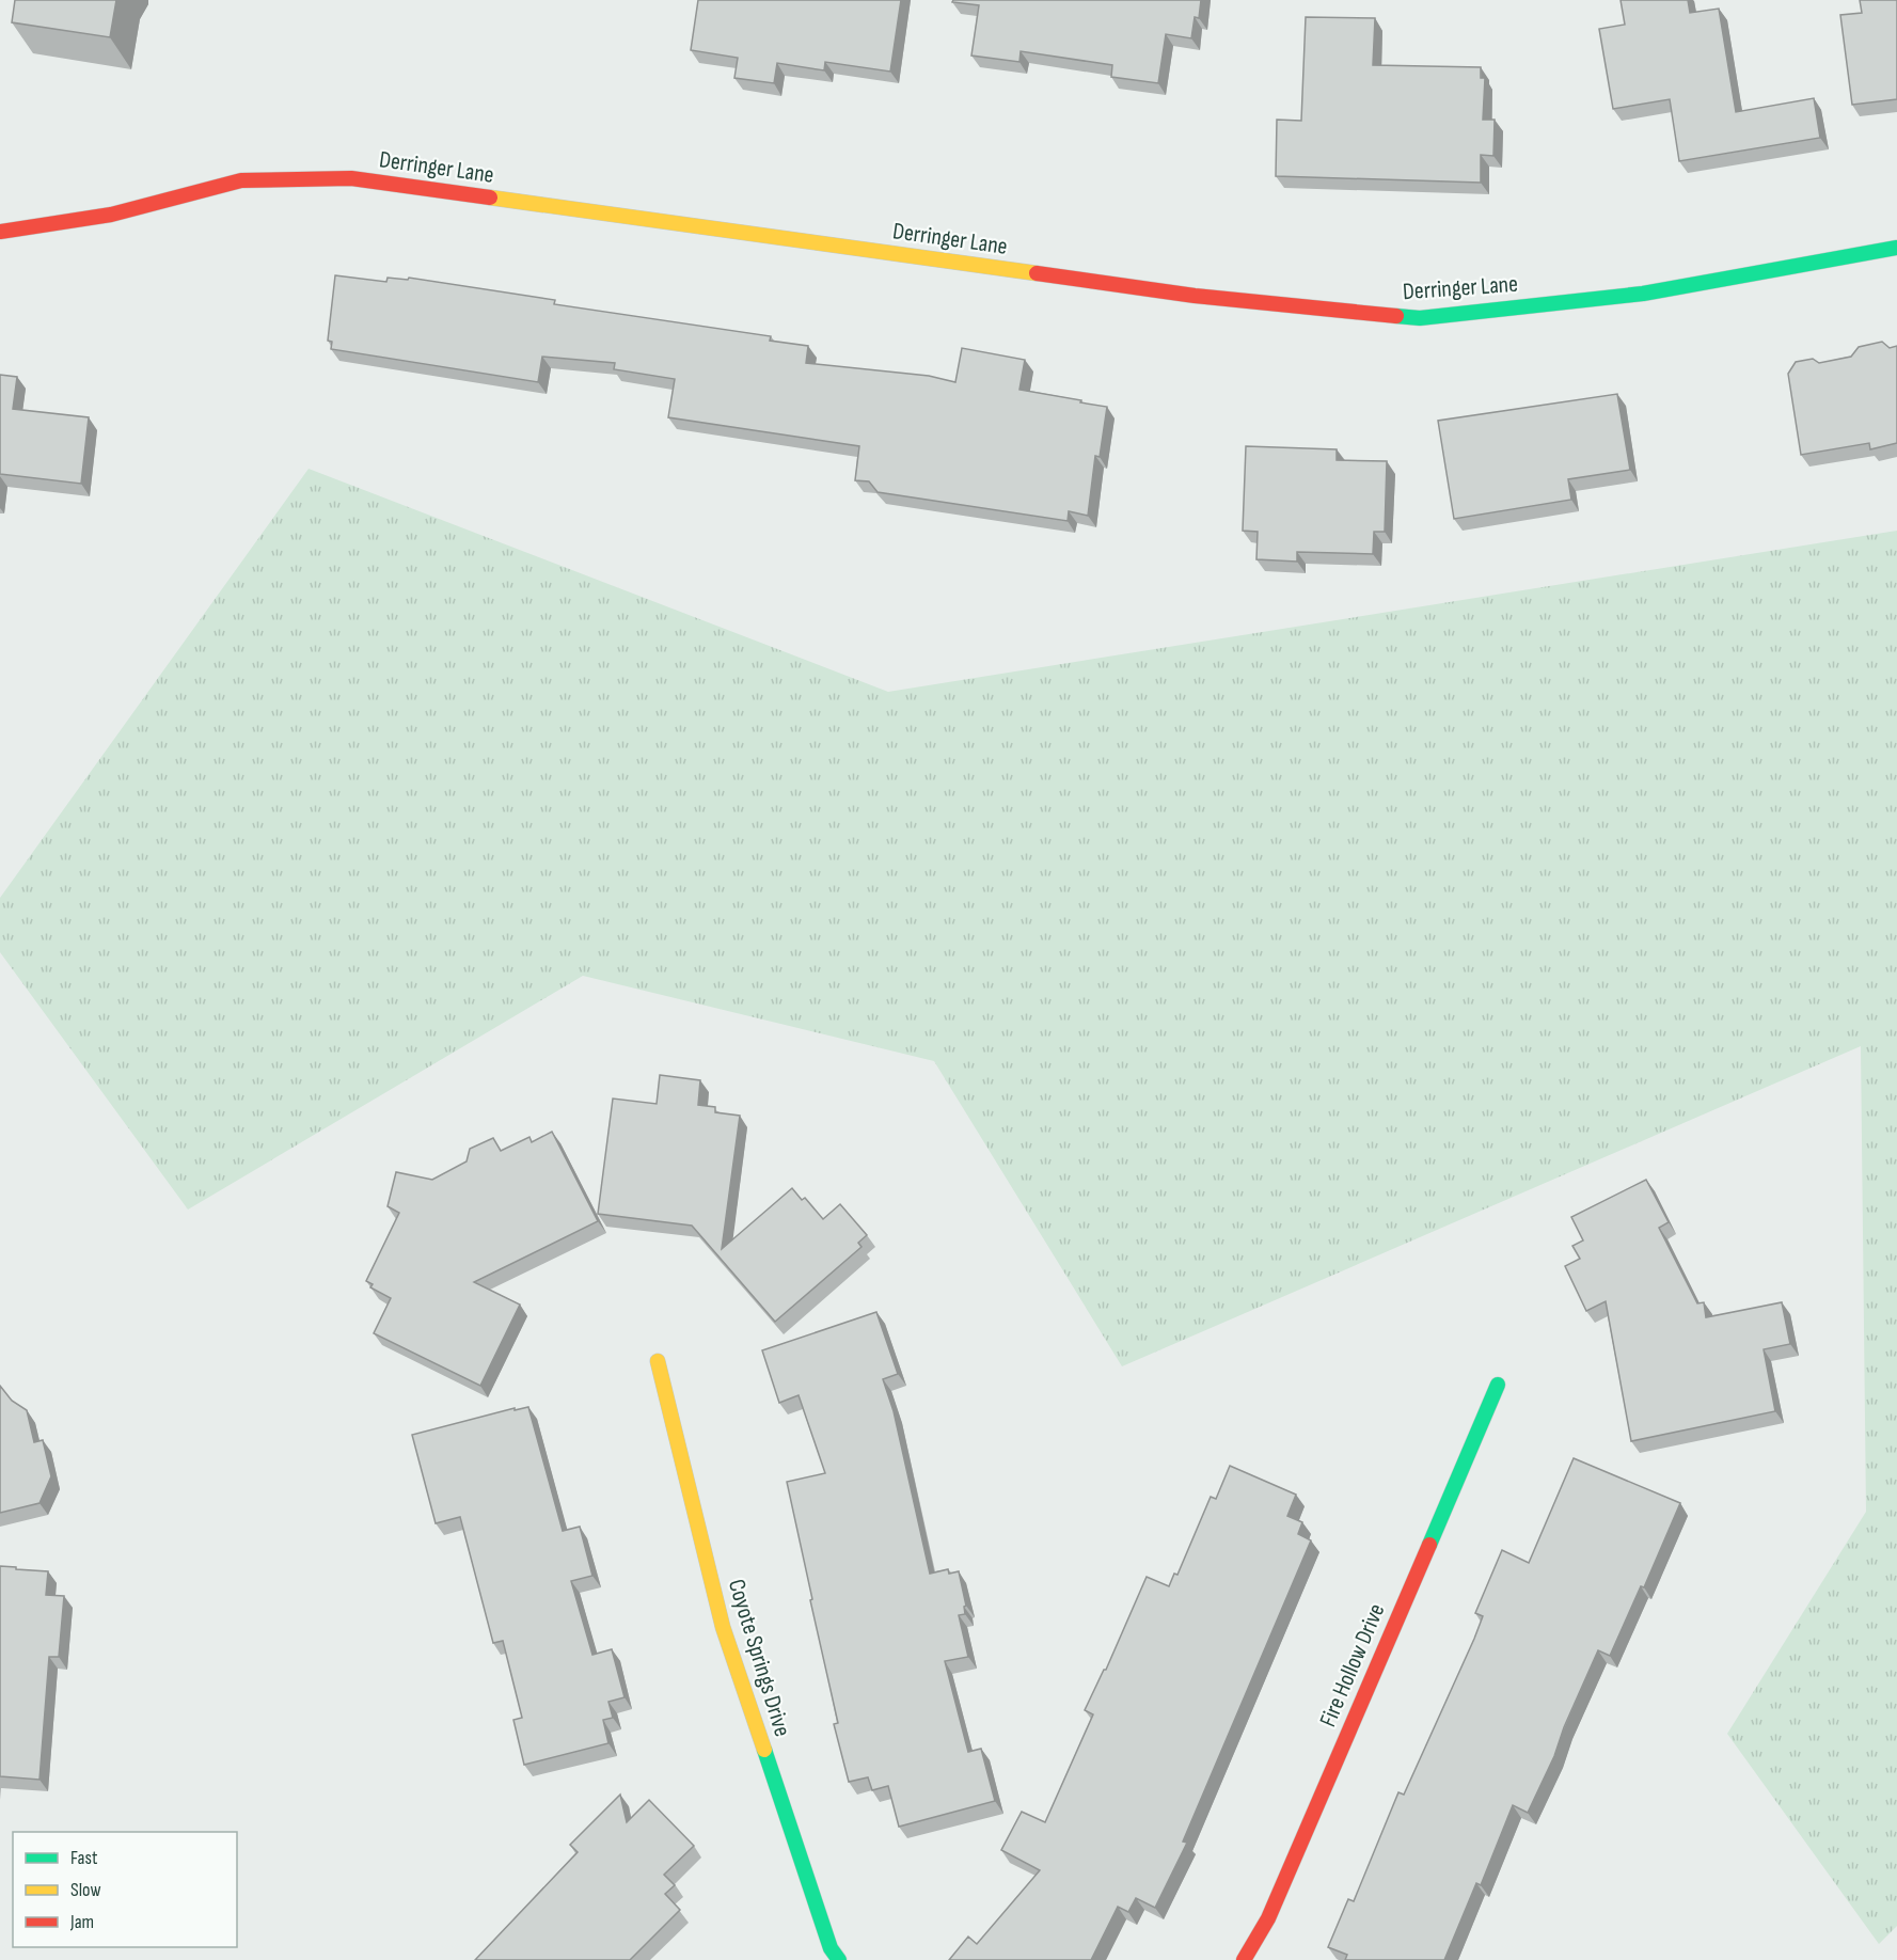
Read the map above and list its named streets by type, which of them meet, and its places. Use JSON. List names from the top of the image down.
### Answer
{
  "streets": {
    "street": ["Derringer Lane", "Coyote Springs Drive", "Fire Hollow Drive"]
  },
  "legend": ["Fast", "Slow", "Jam"]
}
